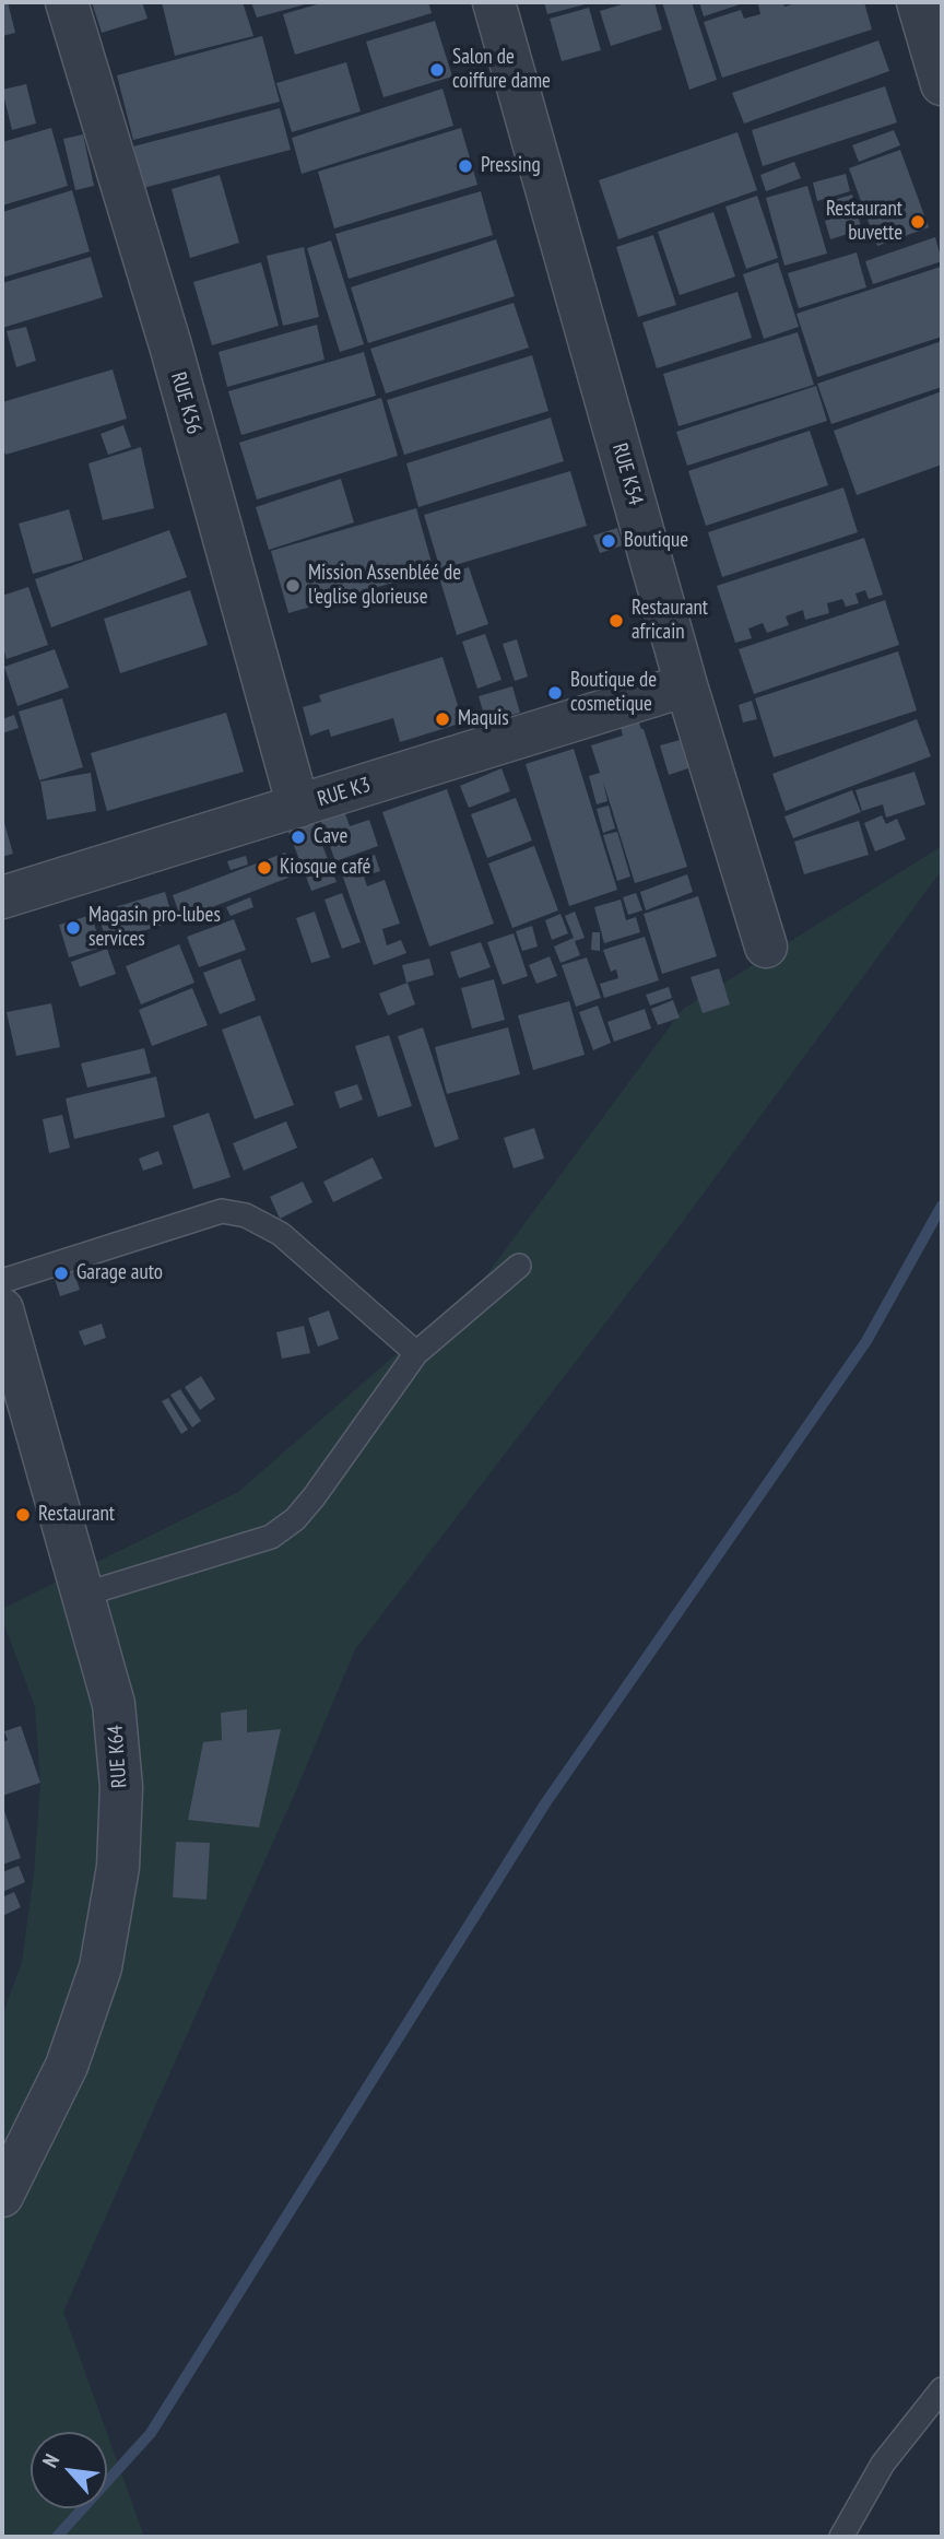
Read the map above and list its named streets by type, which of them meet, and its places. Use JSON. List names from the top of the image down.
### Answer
{
  "streets": {
    "street": [
      "RUE K56",
      "RUE K54",
      "RUE K3",
      "RUE K64"
    ]
  },
  "crossings": [
    ["RUE K56", "RUE K3"],
    ["RUE K54", "RUE K3"]
  ],
  "places": [
    "Salon de coiffure dame",
    "Pressing",
    "Restaurant buvette",
    "Boutique",
    "Mission Assenbléé de l'eglise glorieuse",
    "Restaurant africain",
    "Boutique de cosmetique",
    "Maquis",
    "Cave",
    "Kiosque café",
    "Magasin pro-lubes services",
    "Garage auto",
    "Restaurant"
  ],
  "north": "top left"
}
